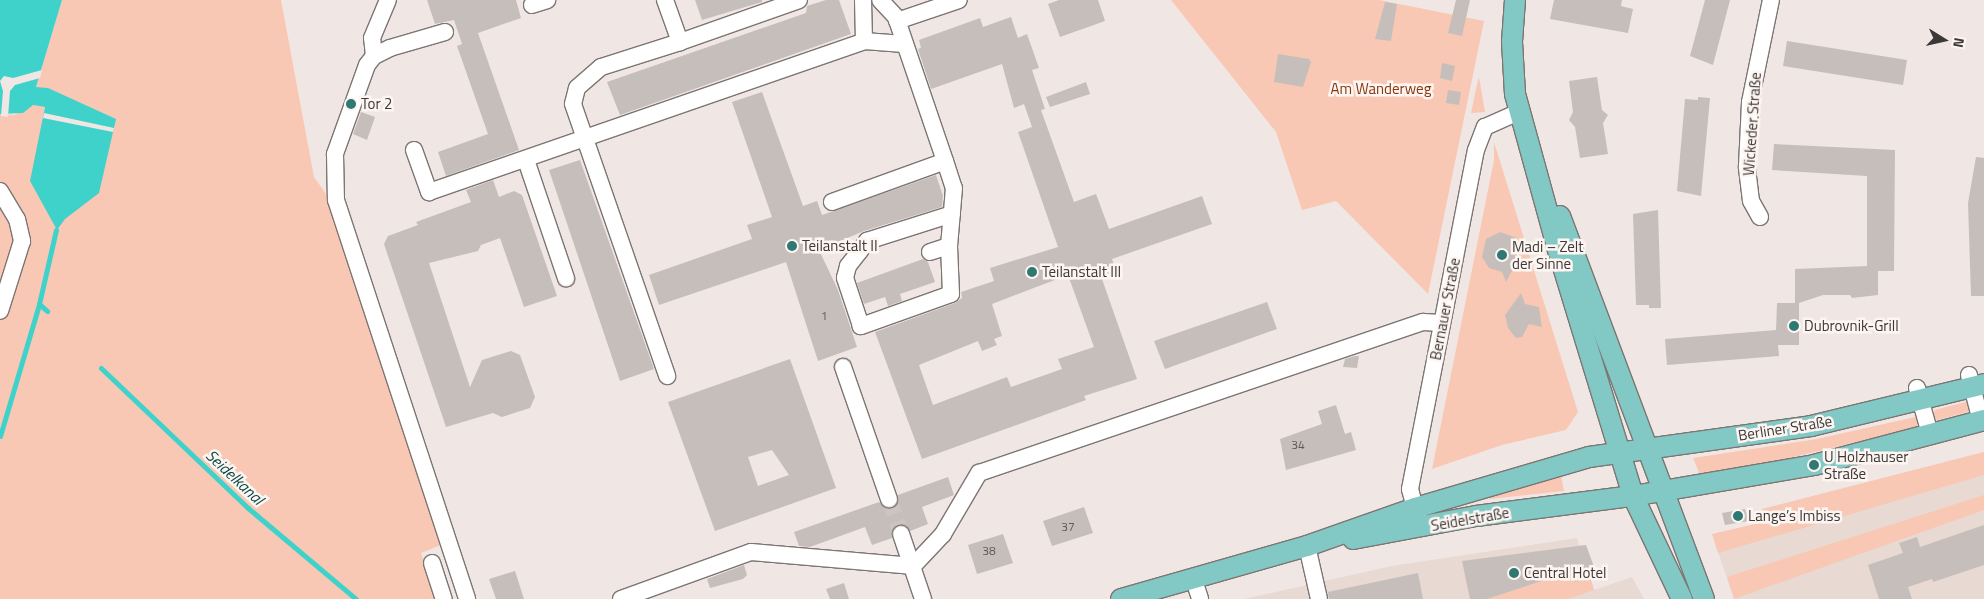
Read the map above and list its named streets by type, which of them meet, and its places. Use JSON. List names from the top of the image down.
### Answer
{
  "streets": {
    "main road": ["Berliner Straße", "Seidelstraße"],
    "street": ["Wickeder Straße", "Bernauer Straße"]
  },
  "crossings": [
    ["Bernauer Straße", "Seidelstraße"],
    ["Berliner Straße", "Seidelstraße"]
  ],
  "water": ["Seidelkanal"],
  "parks": ["Am Wanderweg"],
  "places": [
    "Tor 2",
    "Teilanstalt II",
    "Madi – Zelt der Sinne",
    "Teilanstalt III",
    "Dubrovnik-Grill",
    "U Holzhauser Straße",
    "Lange’s Imbiss",
    "Central Hotel"
  ],
  "house_numbers": [
    "1",
    "34",
    "37",
    "38"
  ],
  "north": "right"
}
